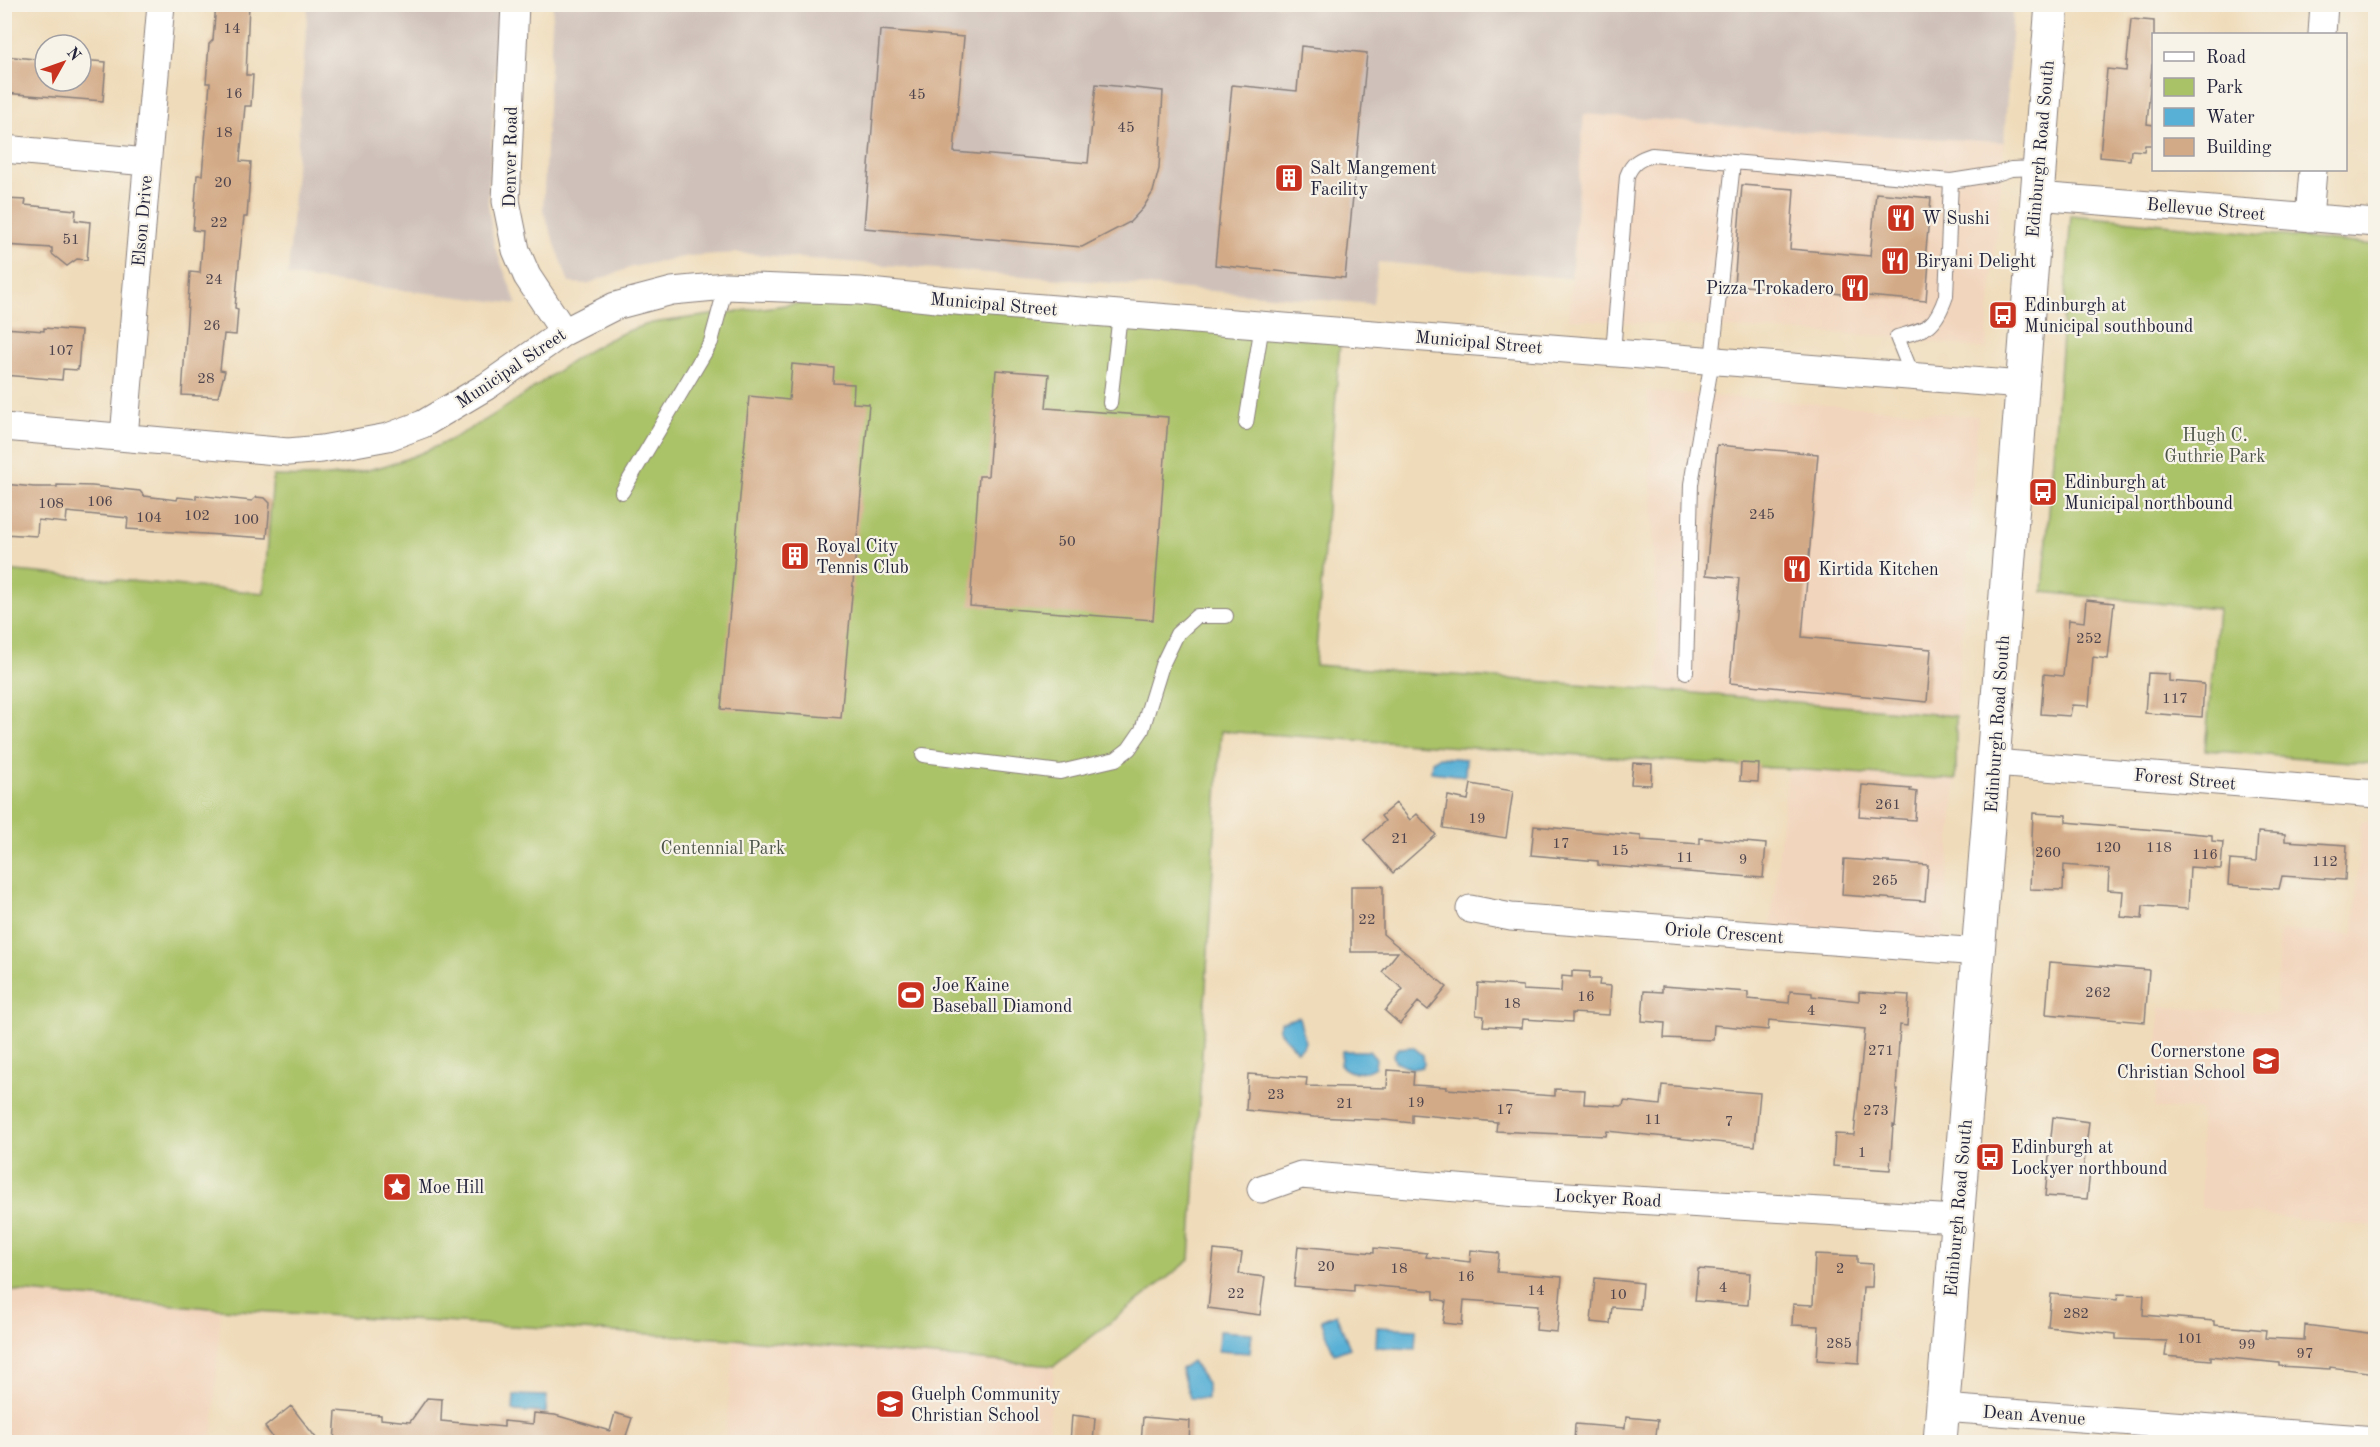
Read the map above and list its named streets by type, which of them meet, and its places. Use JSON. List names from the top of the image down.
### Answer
{
  "streets": {
    "main road": ["Edinburgh Road South"],
    "street": [
      "Denver Road",
      "Bellevue Street",
      "Elson Drive",
      "Municipal Street",
      "Forest Street",
      "Oriole Crescent",
      "Lockyer Road",
      "Dean Avenue"
    ]
  },
  "crossings": [
    ["Edinburgh Road South", "Bellevue Street"],
    ["Edinburgh Road South", "Municipal Street"],
    ["Edinburgh Road South", "Forest Street"],
    ["Edinburgh Road South", "Oriole Crescent"],
    ["Edinburgh Road South", "Lockyer Road"],
    ["Edinburgh Road South", "Dean Avenue"],
    ["Denver Road", "Municipal Street"],
    ["Elson Drive", "Municipal Street"]
  ],
  "parks": ["Hugh C. Guthrie Park", "Centennial Park"],
  "places": {
    "building": ["Salt Mangement Facility", "Royal City Tennis Club"],
    "restaurant": [
      "W Sushi",
      "Biryani Delight",
      "Pizza Trokadero",
      "Kirtida Kitchen"
    ],
    "bus stop": ["Edinburgh at Municipal southbound", "Edinburgh at Municipal northbound", "Edinburgh at Lockyer northbound"],
    "sports": ["Joe Kaine Baseball Diamond"],
    "school or university": ["Cornerstone Christian School", "Guelph Community Christian School"],
    "place": ["Moe Hill"]
  },
  "house_numbers": [
    "14",
    "16",
    "45",
    "45",
    "18",
    "20",
    "22",
    "51",
    "24",
    "26",
    "107",
    "28",
    "106",
    "108",
    "245",
    "102",
    "104",
    "100",
    "50",
    "252",
    "117",
    "261",
    "19",
    "21",
    "17",
    "120",
    "118",
    "15",
    "260",
    "116",
    "11",
    "9",
    "112",
    "265",
    "22",
    "262",
    "16",
    "18",
    "2",
    "4",
    "271",
    "23",
    "19",
    "21",
    "17",
    "273",
    "11",
    "7",
    "1",
    "20",
    "18",
    "2",
    "16",
    "4",
    "14",
    "22",
    "10",
    "282",
    "101",
    "285",
    "99",
    "97"
  ],
  "legend": [
    "Road",
    "Park",
    "Water",
    "Building"
  ],
  "north": "top right"
}
